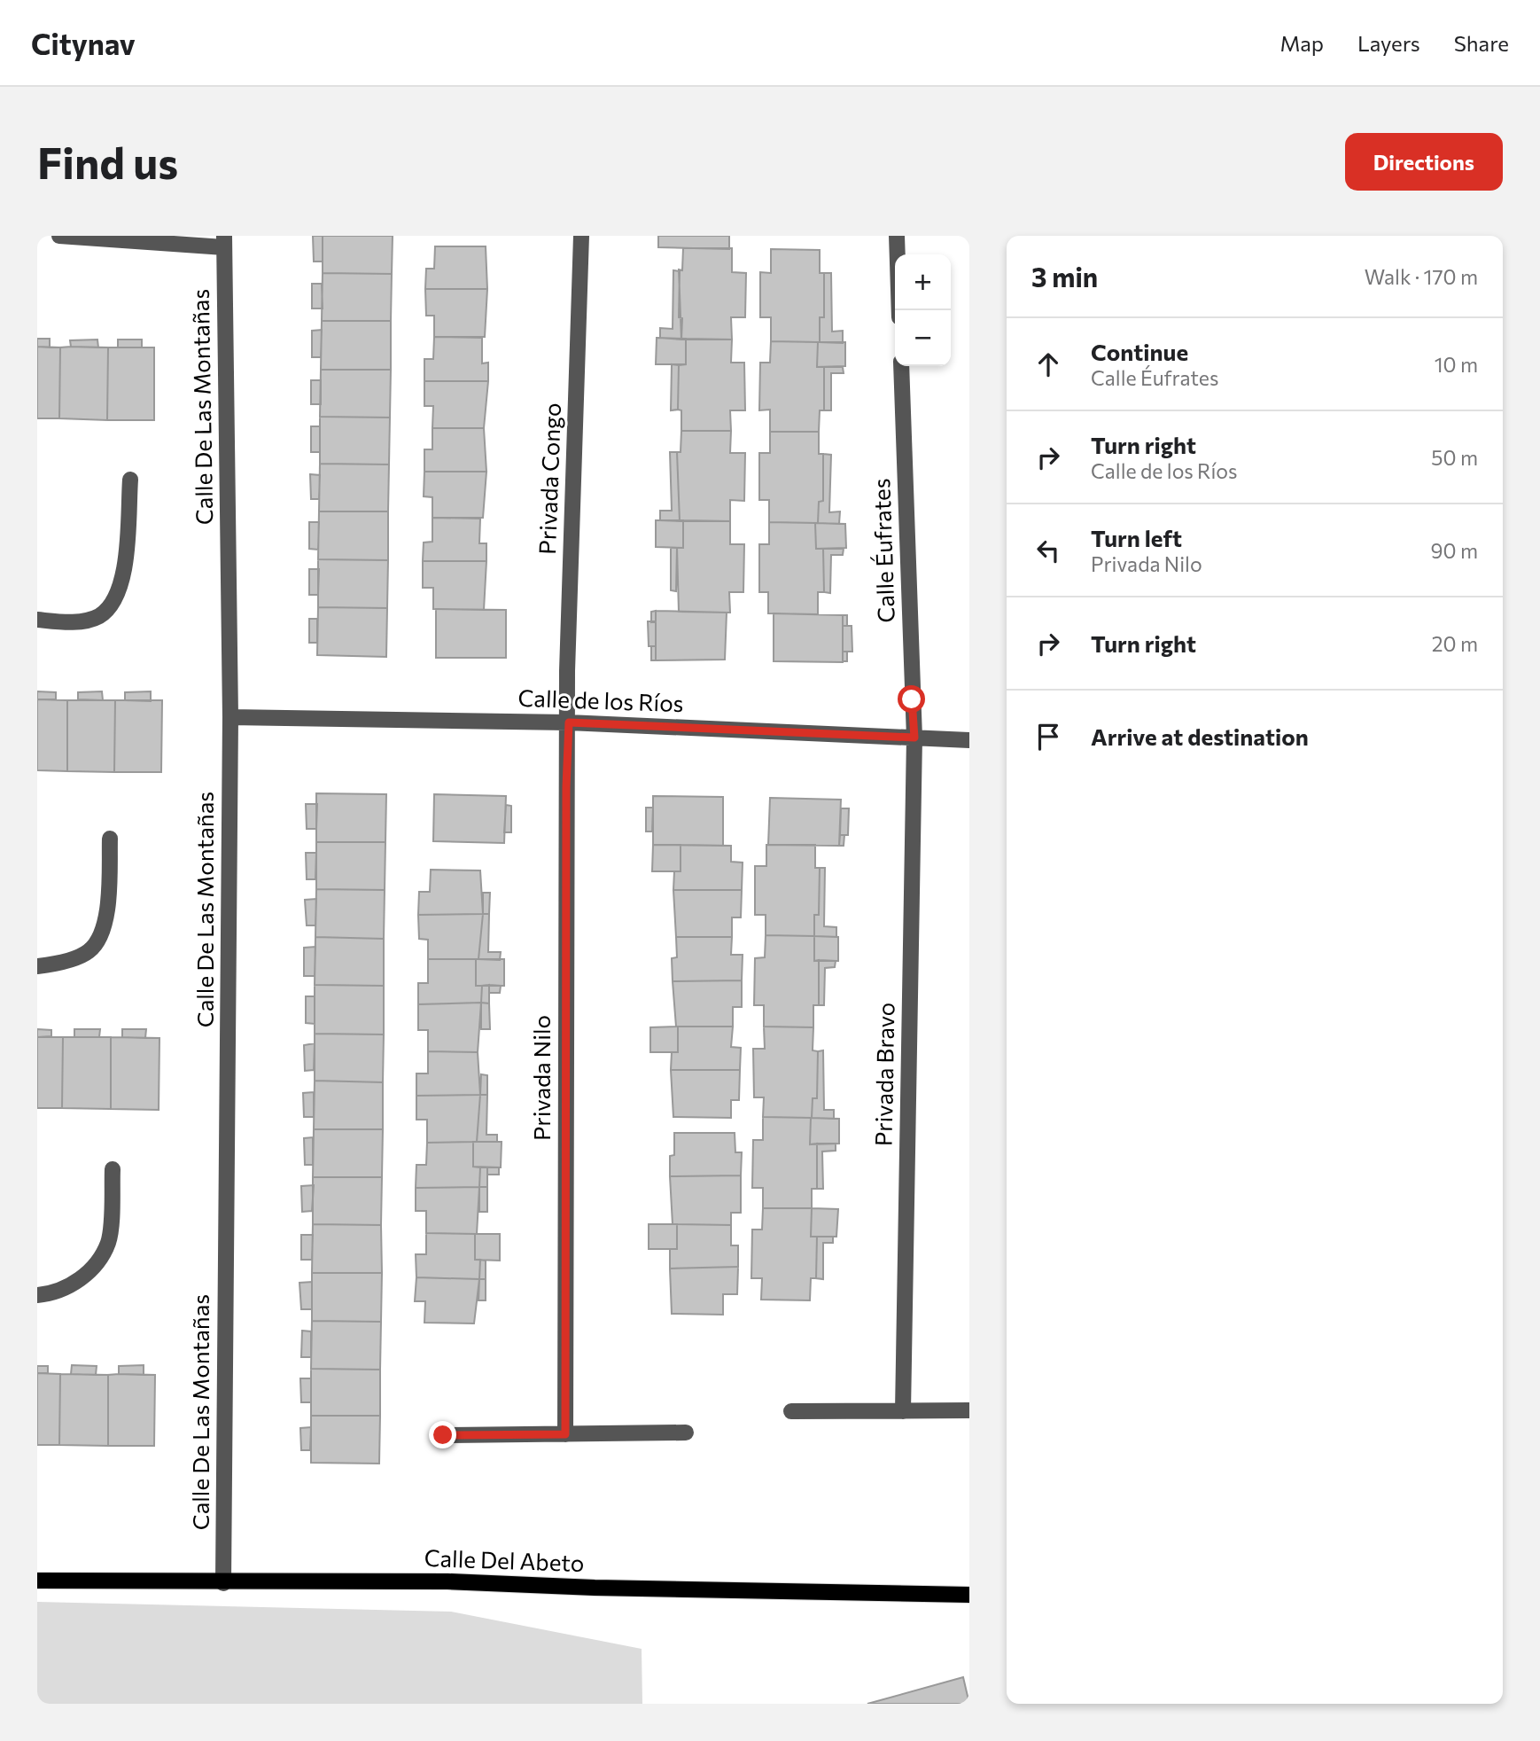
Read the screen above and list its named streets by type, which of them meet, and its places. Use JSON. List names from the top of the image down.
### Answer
{
  "streets": {
    "main road": ["Calle Del Abeto"],
    "street": [
      "Calle De Las Montañas",
      "Privada Congo",
      "Calle Éufrates",
      "Calle de los Ríos",
      "Privada Bravo",
      "Privada Nilo"
    ]
  },
  "crossings": [
    ["Calle De Las Montañas", "Calle de los Ríos"],
    ["Calle De Las Montañas", "Calle Del Abeto"],
    ["Privada Congo", "Calle de los Ríos"],
    ["Privada Congo", "Privada Nilo"],
    ["Calle Éufrates", "Calle de los Ríos"],
    ["Calle Éufrates", "Privada Bravo"],
    ["Calle de los Ríos", "Privada Bravo"],
    ["Calle de los Ríos", "Privada Nilo"]
  ],
  "page": {
    "header": "Citynav",
    "nav": ["Map", "Layers", "Share"],
    "buttons": "Directions",
    "title": "Find us",
    "heading": ["3 min", "Walk · 170 m"],
    "map_buttons": ["+", "−"],
    "list": [
      ["Continue", "Calle Éufrates", "10 m"],
      ["Turn right", "Calle de los Ríos", "50 m"],
      ["Turn left", "Privada Nilo", "90 m"],
      ["Turn right", "20 m"],
      "Arrive at destination"
    ]
  }
}
